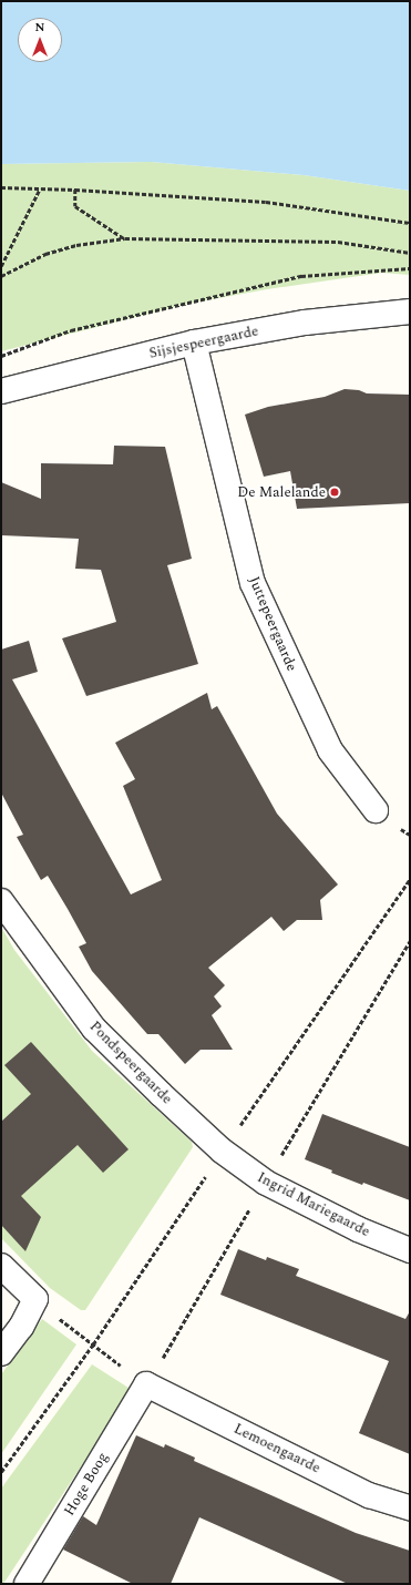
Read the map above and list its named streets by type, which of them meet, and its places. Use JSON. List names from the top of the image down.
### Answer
{
  "streets": {
    "street": [
      "Sijsjespeergaarde",
      "Juttepeergaarde",
      "Pondspeergaarde",
      "Ingrid Mariegaarde",
      "Lemoengaarde",
      "Hoge Boog"
    ]
  },
  "crossings": [
    ["Sijsjespeergaarde", "Juttepeergaarde"],
    ["Pondspeergaarde", "Ingrid Mariegaarde"],
    ["Lemoengaarde", "Hoge Boog"]
  ],
  "places": ["De Malelande"],
  "north": "top"
}
